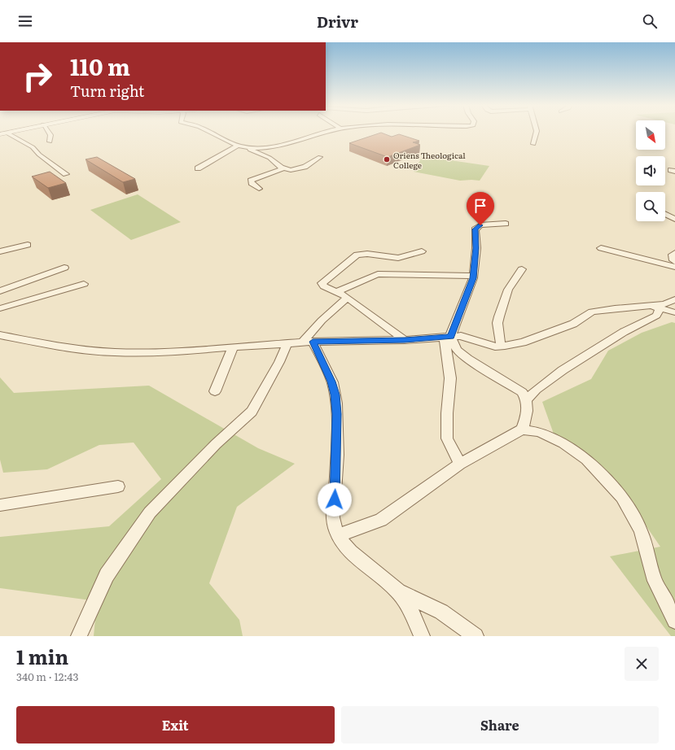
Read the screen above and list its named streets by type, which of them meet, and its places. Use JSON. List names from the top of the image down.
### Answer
{
  "places": ["Oriens Theological College"],
  "north": "bottom right",
  "page": {
    "header": "Drivr",
    "turn": ["110 m", "Turn right"],
    "heading": ["1 min", "340 m · 12:43"],
    "buttons": ["Exit", "Share"]
  }
}
